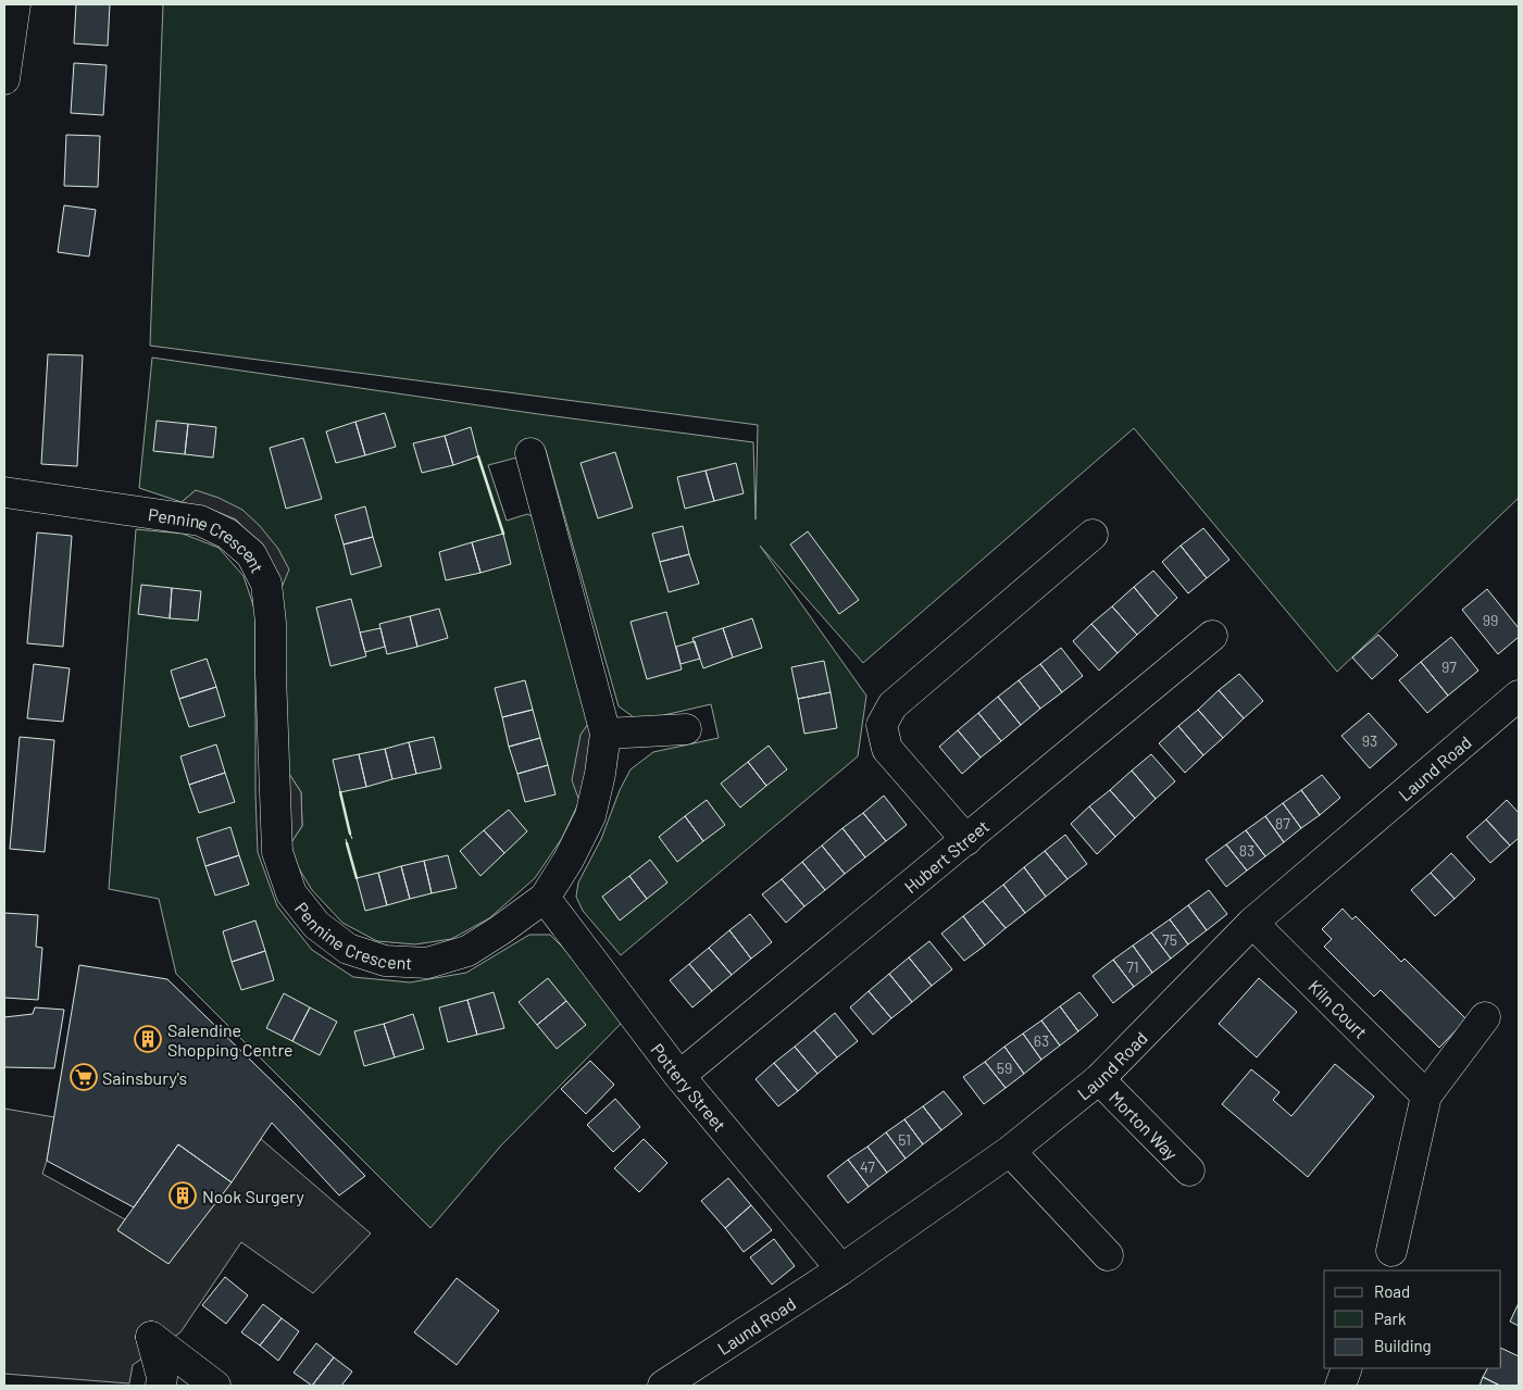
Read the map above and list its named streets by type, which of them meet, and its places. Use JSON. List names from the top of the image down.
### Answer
{
  "streets": {
    "main road": [
      "Pennine Crescent",
      "Laund Road",
      "Hubert Street",
      "Kiln Court",
      "Pottery Street",
      "Morton Way"
    ]
  },
  "crossings": [
    ["Pennine Crescent", "Pottery Street"],
    ["Laund Road", "Kiln Court"],
    ["Laund Road", "Pottery Street"],
    ["Laund Road", "Morton Way"],
    ["Hubert Street", "Pottery Street"]
  ],
  "places": {
    "building": ["Salendine Shopping Centre", "Nook Surgery"],
    "supermarket": ["Sainsbury's"]
  },
  "house_numbers": [
    "99",
    "97",
    "93",
    "87",
    "83",
    "75",
    "71",
    "63",
    "59",
    "51",
    "47"
  ],
  "legend": ["Road", "Park", "Building"]
}
